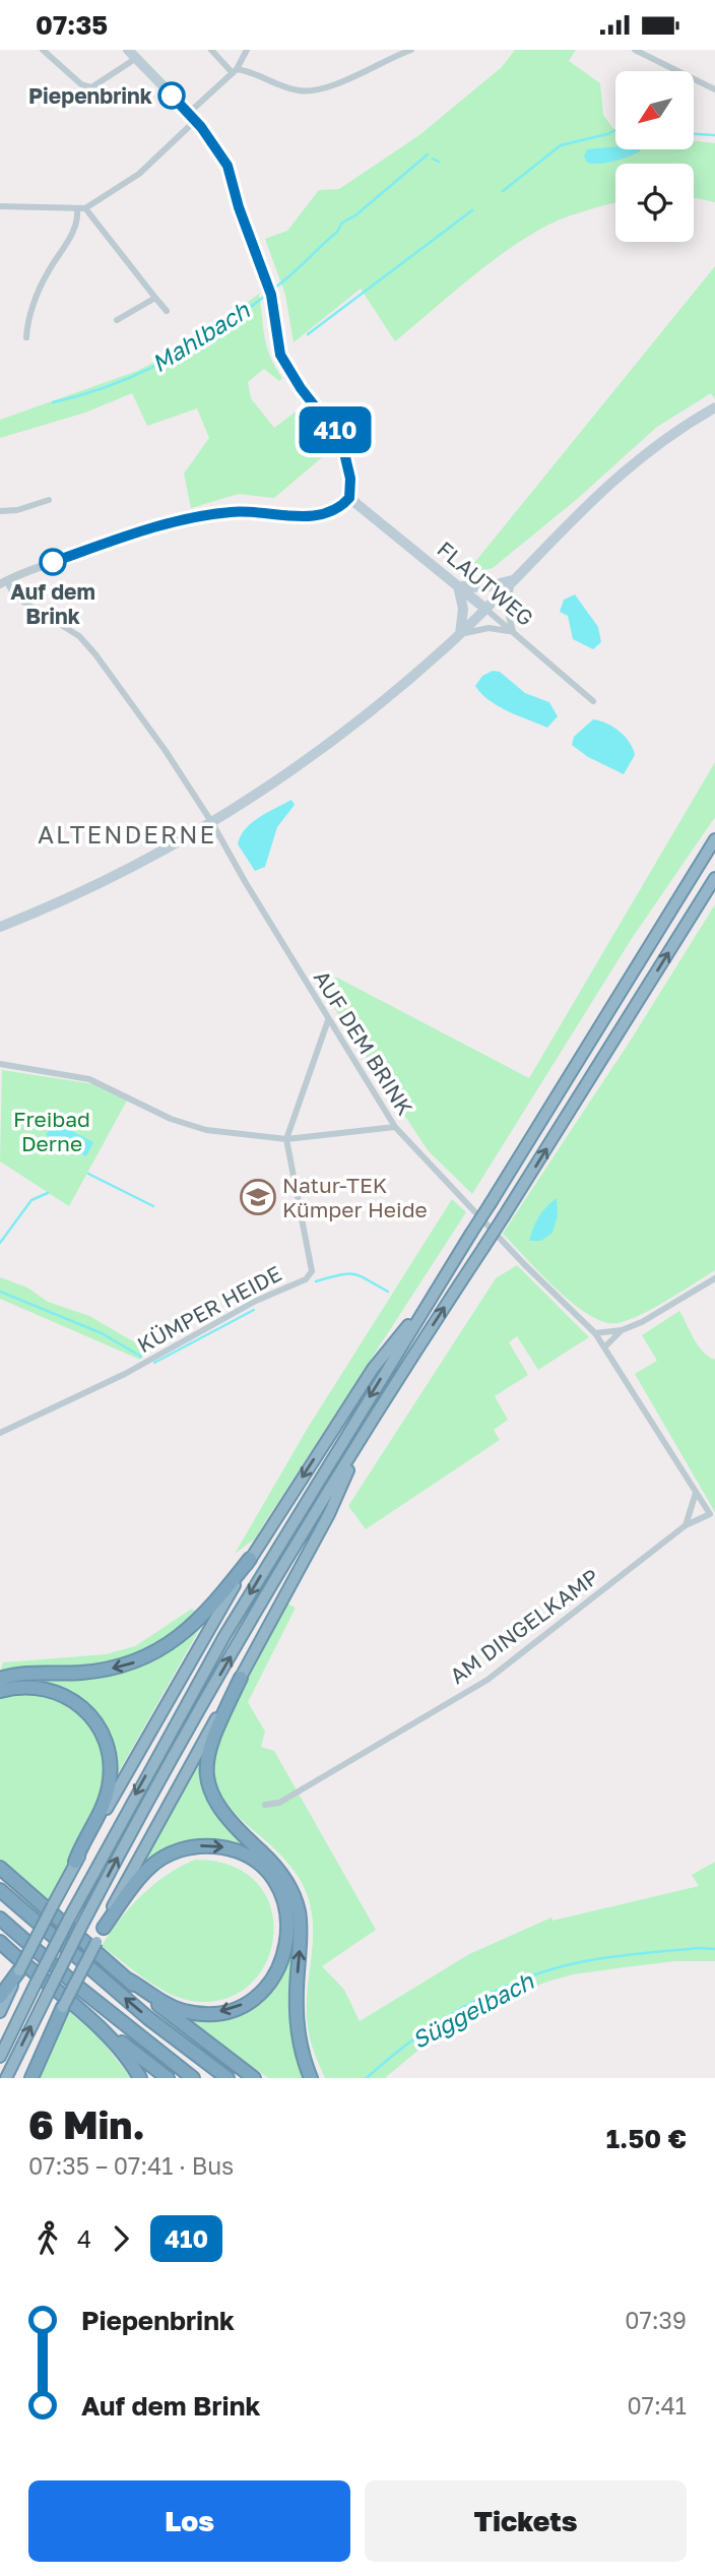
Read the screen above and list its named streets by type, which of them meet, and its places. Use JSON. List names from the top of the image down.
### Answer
{
  "streets": {
    "main road": ["FLAUTWEG"],
    "street": ["AUF DEM BRINK", "KÜMPER HEIDE", "AM DINGELKAMP"]
  },
  "crossings": [
    ["AUF DEM BRINK", "AM DINGELKAMP"]
  ],
  "districts": ["ALTENDERNE"],
  "water": ["Mahlbach", "Süggelbach"],
  "parks": ["Freibad Derne"],
  "places": {
    "other": ["Piepenbrink", "Auf dem Brink"],
    "school or university": ["Natur-TEK Kümper Heide"]
  },
  "lines": ["bus line 410"],
  "north": "bottom left",
  "page": {
    "status": "07:35",
    "on_map": "410",
    "heading": ["6 Min.", "07:35 – 07:41 · Bus", "1.50 €"],
    "legs": ["4", "410"],
    "list": [
      {
        "name": "Piepenbrink",
        "value": "07:39"
      },
      {
        "name": "Auf dem Brink",
        "value": "07:41"
      }
    ],
    "buttons": ["Los", "Tickets"]
  }
}
